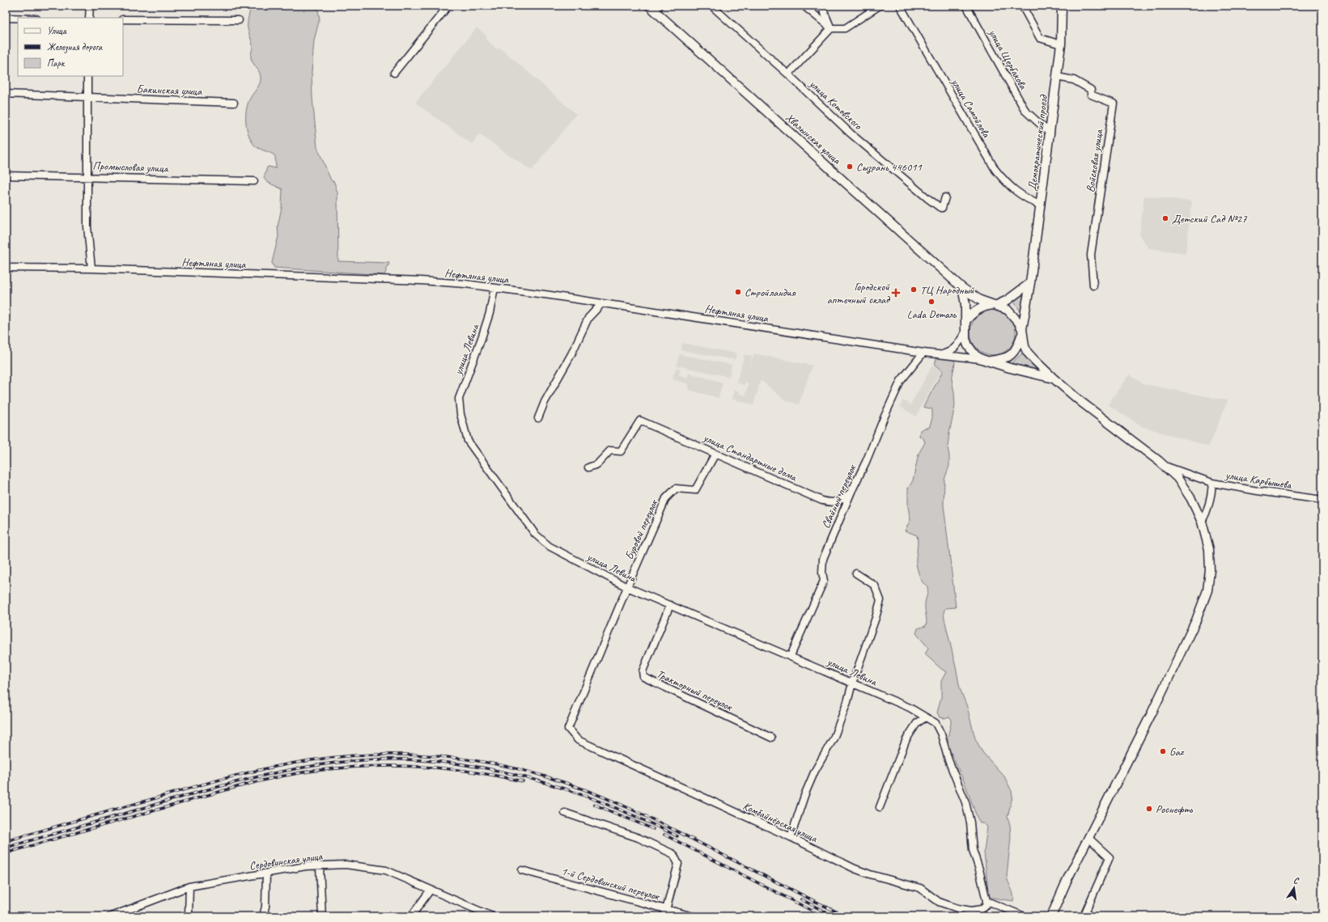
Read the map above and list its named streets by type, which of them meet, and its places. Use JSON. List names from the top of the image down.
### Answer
{
  "streets": {
    "main road": ["Хвалынская улица", "Демократический проезд"],
    "street": [
      "улица Щербакова",
      "Бакинская улица",
      "улица Котовского",
      "улица Самойлова",
      "Войсковая улица",
      "Промысловая улица",
      "Нефтяная улица",
      "улица Левина",
      "улица Стандартные дома",
      "улица Карбышева",
      "Свайный переулок",
      "Буровой переулок",
      "Тракторный переулок",
      "Комбайнёрская улица",
      "Сердовинская улица",
      "1-й Сердовинский переулок"
    ]
  },
  "crossings": [
    ["улица Щербакова", "Демократический проезд"],
    ["улица Самойлова", "Демократический проезд"],
    ["Хвалынская улица", "Демократический проезд"],
    ["Хвалынская улица", "Нефтяная улица"],
    ["Демократический проезд", "Войсковая улица"],
    ["Демократический проезд", "Нефтяная улица"],
    ["Нефтяная улица", "улица Левина"],
    ["Нефтяная улица", "Свайный переулок"],
    ["улица Левина", "Свайный переулок"],
    ["улица Левина", "Буровой переулок"],
    ["улица Левина", "Тракторный переулок"],
    ["улица Левина", "Комбайнёрская улица"],
    ["улица Стандартные дома", "Свайный переулок"],
    ["улица Стандартные дома", "Буровой переулок"],
    ["Буровой переулок", "Комбайнёрская улица"]
  ],
  "places": {
    "other": [
      "Сызрань 446011",
      "Детский Сад №27",
      "ТЦ Народный",
      "Стройландия",
      "Lada Dеталь",
      "Gaz",
      "Роснефть"
    ],
    "health": ["Городской аптечный склад"]
  },
  "legend": ["Улица", "Железная дорога", "Парк"],
  "north": "top"
}
